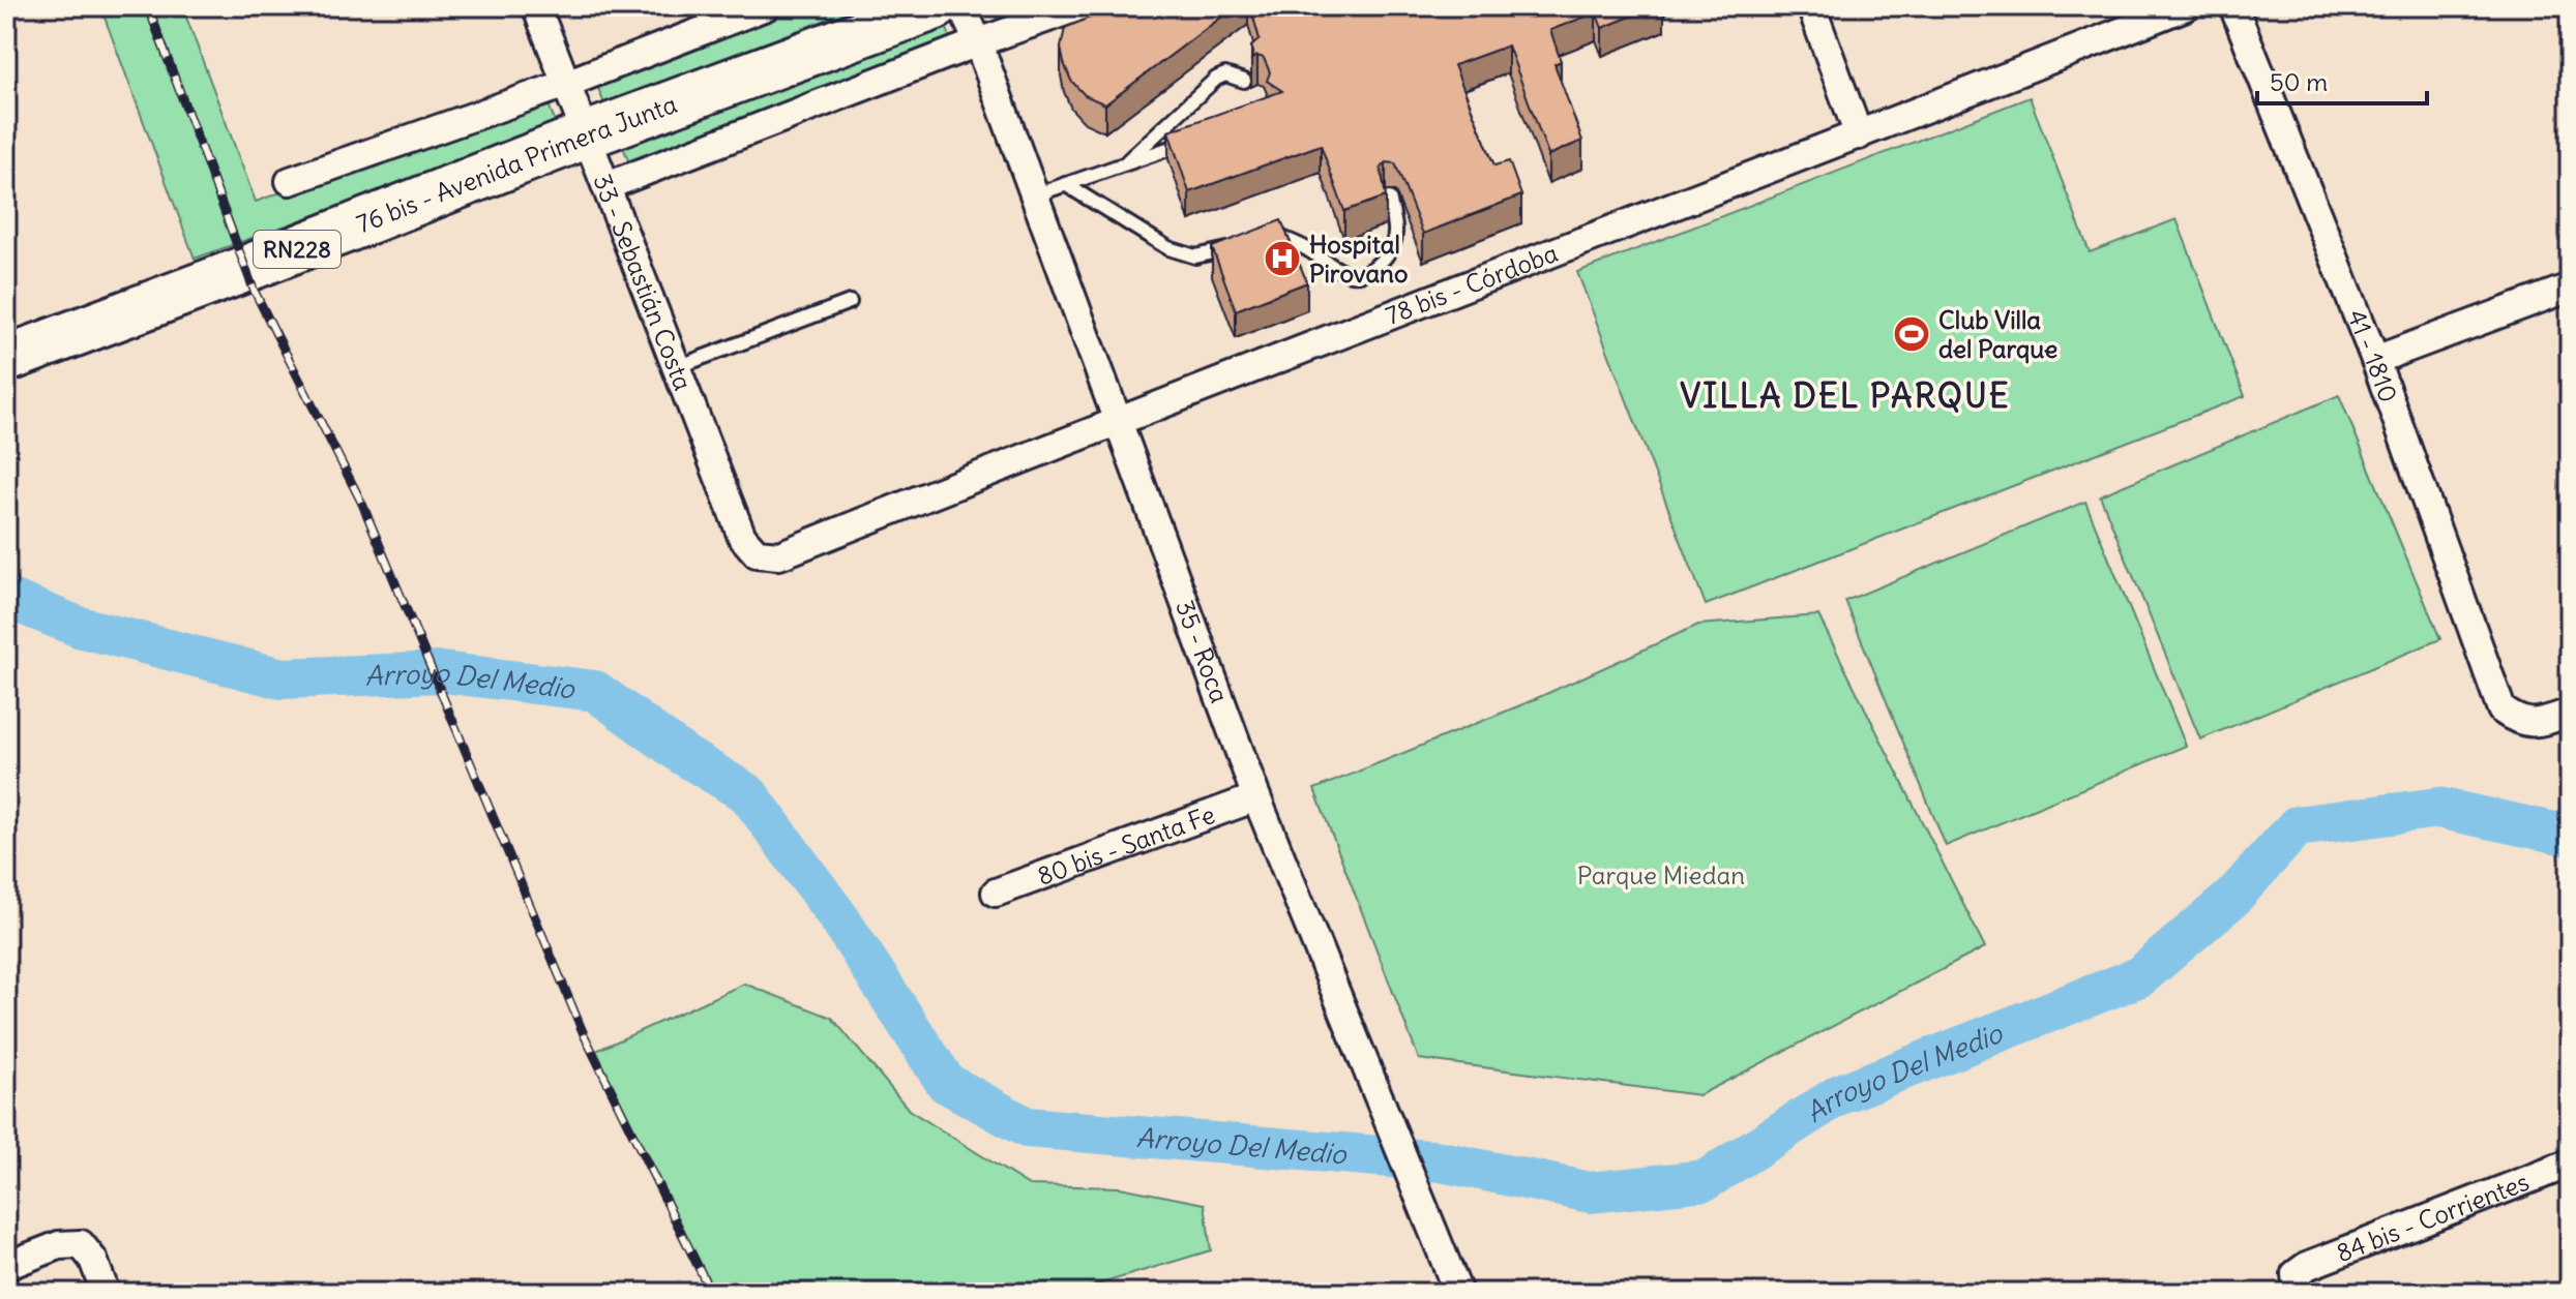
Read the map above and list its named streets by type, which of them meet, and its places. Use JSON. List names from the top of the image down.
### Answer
{
  "streets": {
    "highway": ["76 bis - Avenida Primera Junta", "RN228"],
    "street": [
      "33 - Sebastián Costa",
      "78 bis - Córdoba",
      "41 - 1810",
      "35 - Roca",
      "80 bis - Santa Fe",
      "84 bis - Corrientes"
    ]
  },
  "crossings": [
    ["76 bis - Avenida Primera Junta", "33 - Sebastián Costa"],
    ["33 - Sebastián Costa", "78 bis - Córdoba"],
    ["78 bis - Córdoba", "35 - Roca"],
    ["35 - Roca", "80 bis - Santa Fe"]
  ],
  "districts": ["VILLA DEL PARQUE"],
  "water": ["Arroyo Del Medio"],
  "parks": ["Parque Miedan"],
  "places": {
    "hospital": ["Hospital Pirovano"],
    "sports": ["Club Villa del Parque"]
  },
  "scale_bar": "50 m"
}
